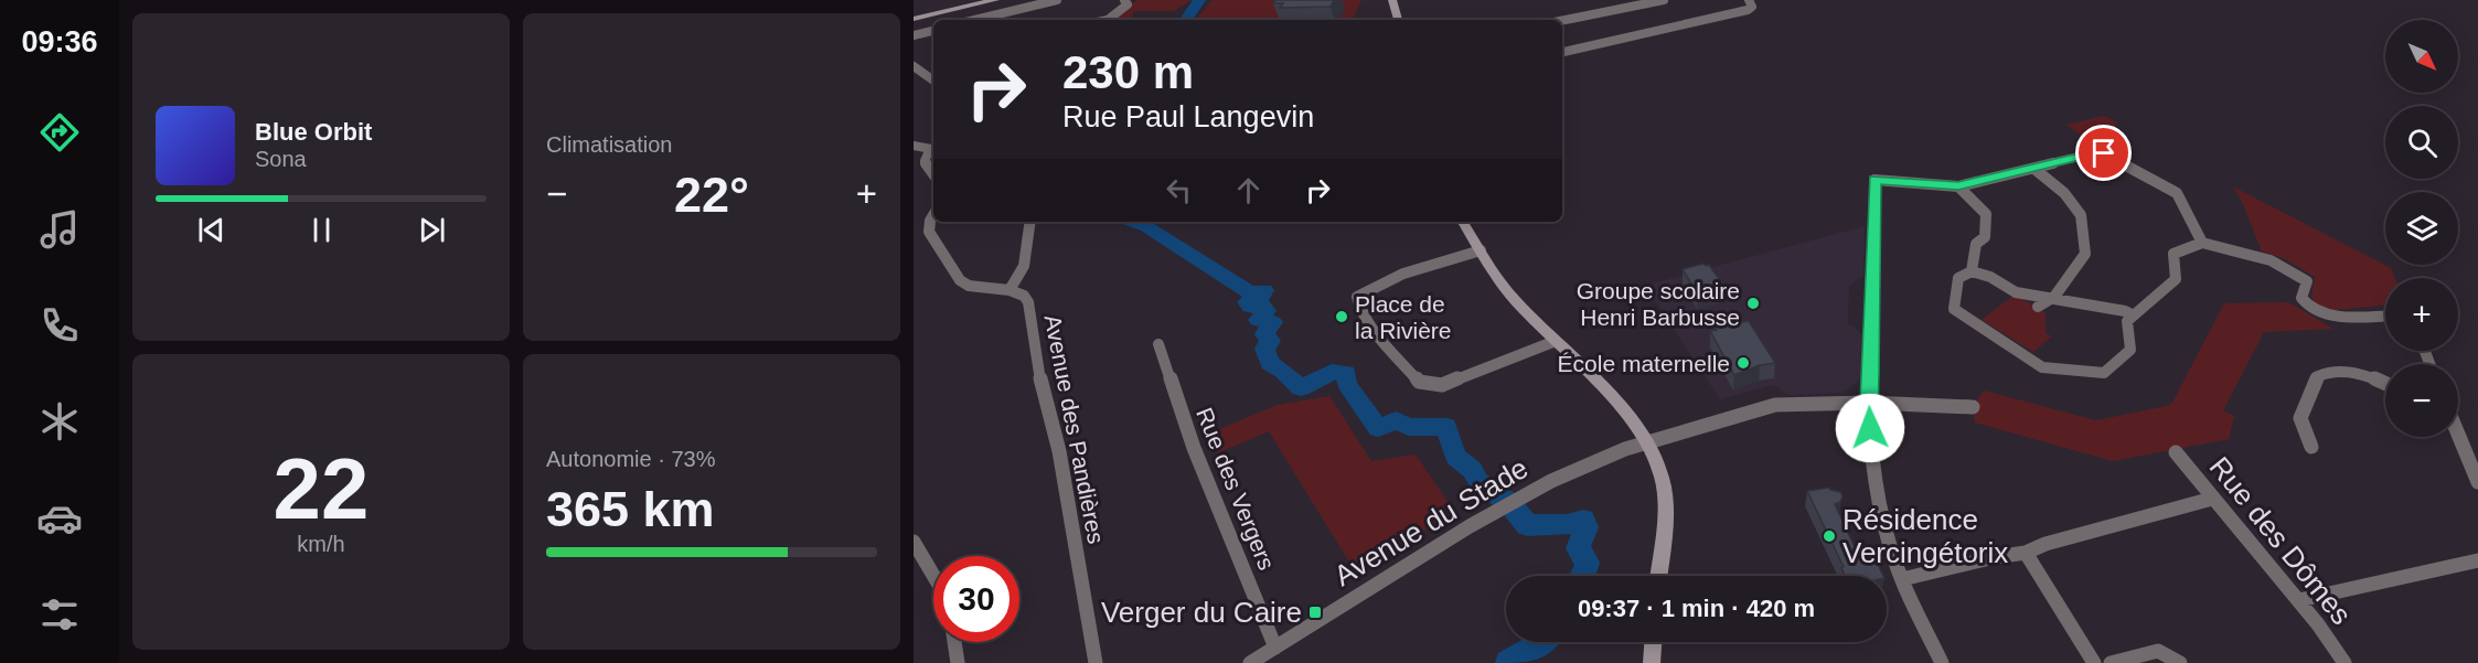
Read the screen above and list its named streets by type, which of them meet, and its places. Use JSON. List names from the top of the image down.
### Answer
{
  "streets": {
    "street": [
      "Avenue des Pandières",
      "Rue des Vergers",
      "Avenue du Stade",
      "Rue des Dômes"
    ]
  },
  "crossings": [
    ["Rue des Vergers", "Avenue du Stade"]
  ],
  "places": {
    "other": [
      "Groupe scolaire Henri Barbusse",
      "Place de la Rivière",
      "École maternelle",
      "Résidence Vercingétorix"
    ],
    "transit": ["Verger du Caire"]
  },
  "north": "bottom right",
  "page": {
    "tabs": "09:36",
    "tile": [
      "Climatisation",
      ["22", "km/h"],
      ["Autonomie · 73%", "365 km"]
    ],
    "map_buttons": ["+", "−"],
    "turn": ["230 m", "Rue Paul Langevin"],
    "song": ["Blue Orbit", "Sona"],
    "heat": ["−", "22°", "+"],
    "limit": "30",
    "trip": "09:37 · 1 min · 420 m"
  }
}
